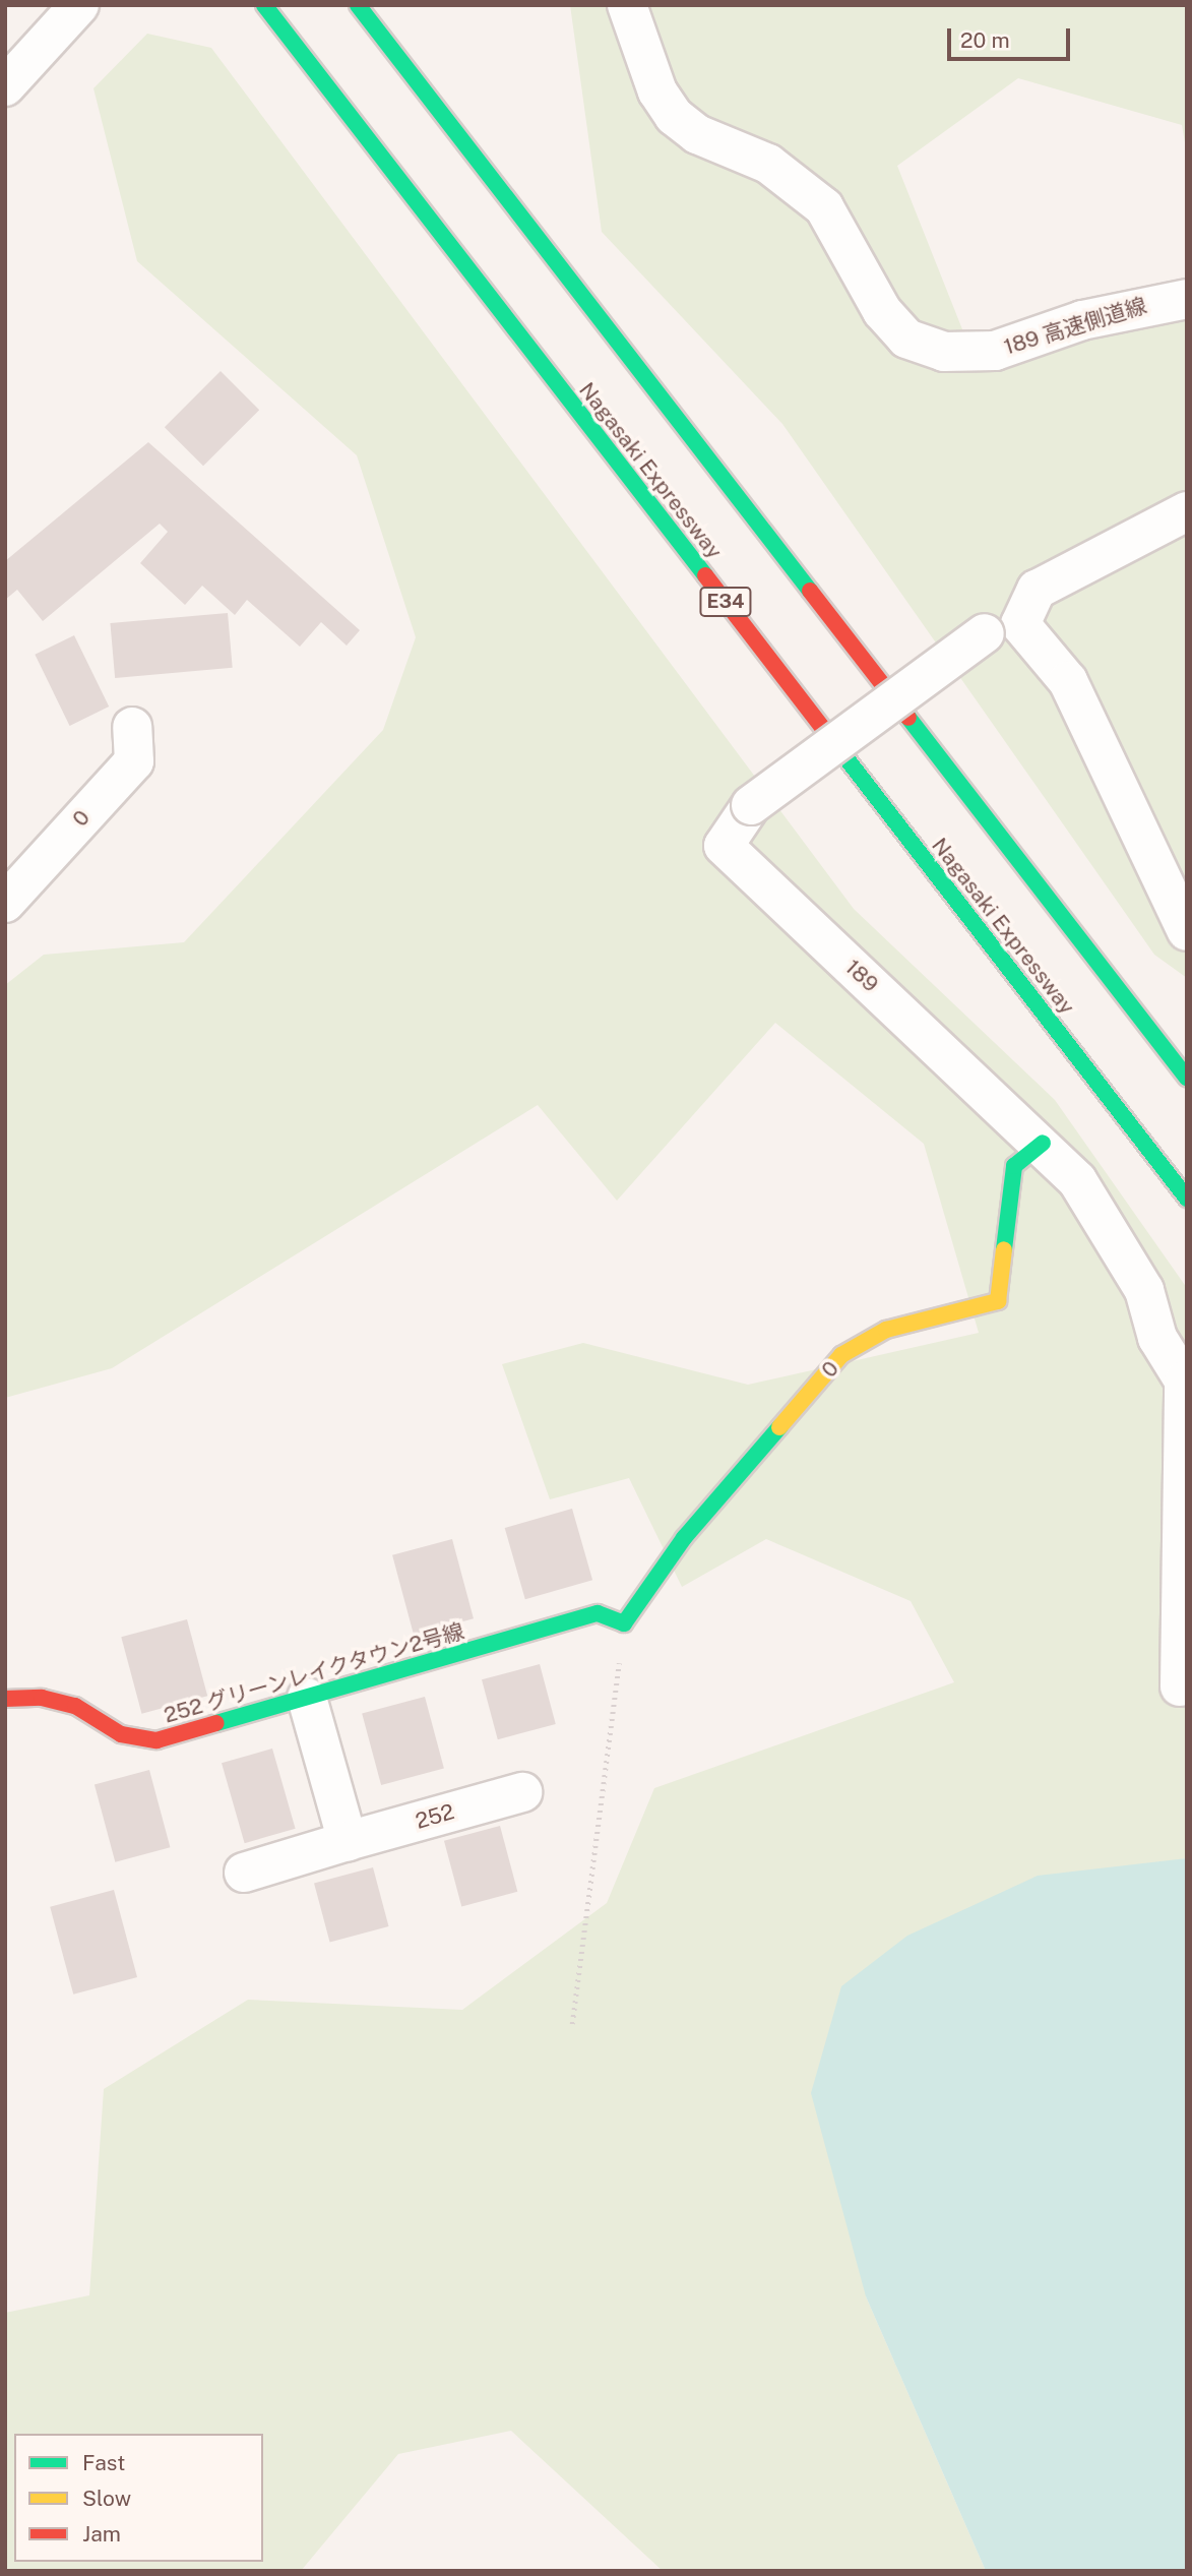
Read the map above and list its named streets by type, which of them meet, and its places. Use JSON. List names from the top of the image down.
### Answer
{
  "streets": {
    "main road": [
      "Nagasaki Expressway",
      "E34",
      "0",
      "252 グリーンレイクタウン2号線"
    ],
    "street": ["189 高速側道線", "189", "252"]
  },
  "crossings": [
    ["0", "189"],
    ["0", "252 グリーンレイクタウン2号線"]
  ],
  "legend": ["Fast", "Slow", "Jam"],
  "scale_bar": "20 m"
}
